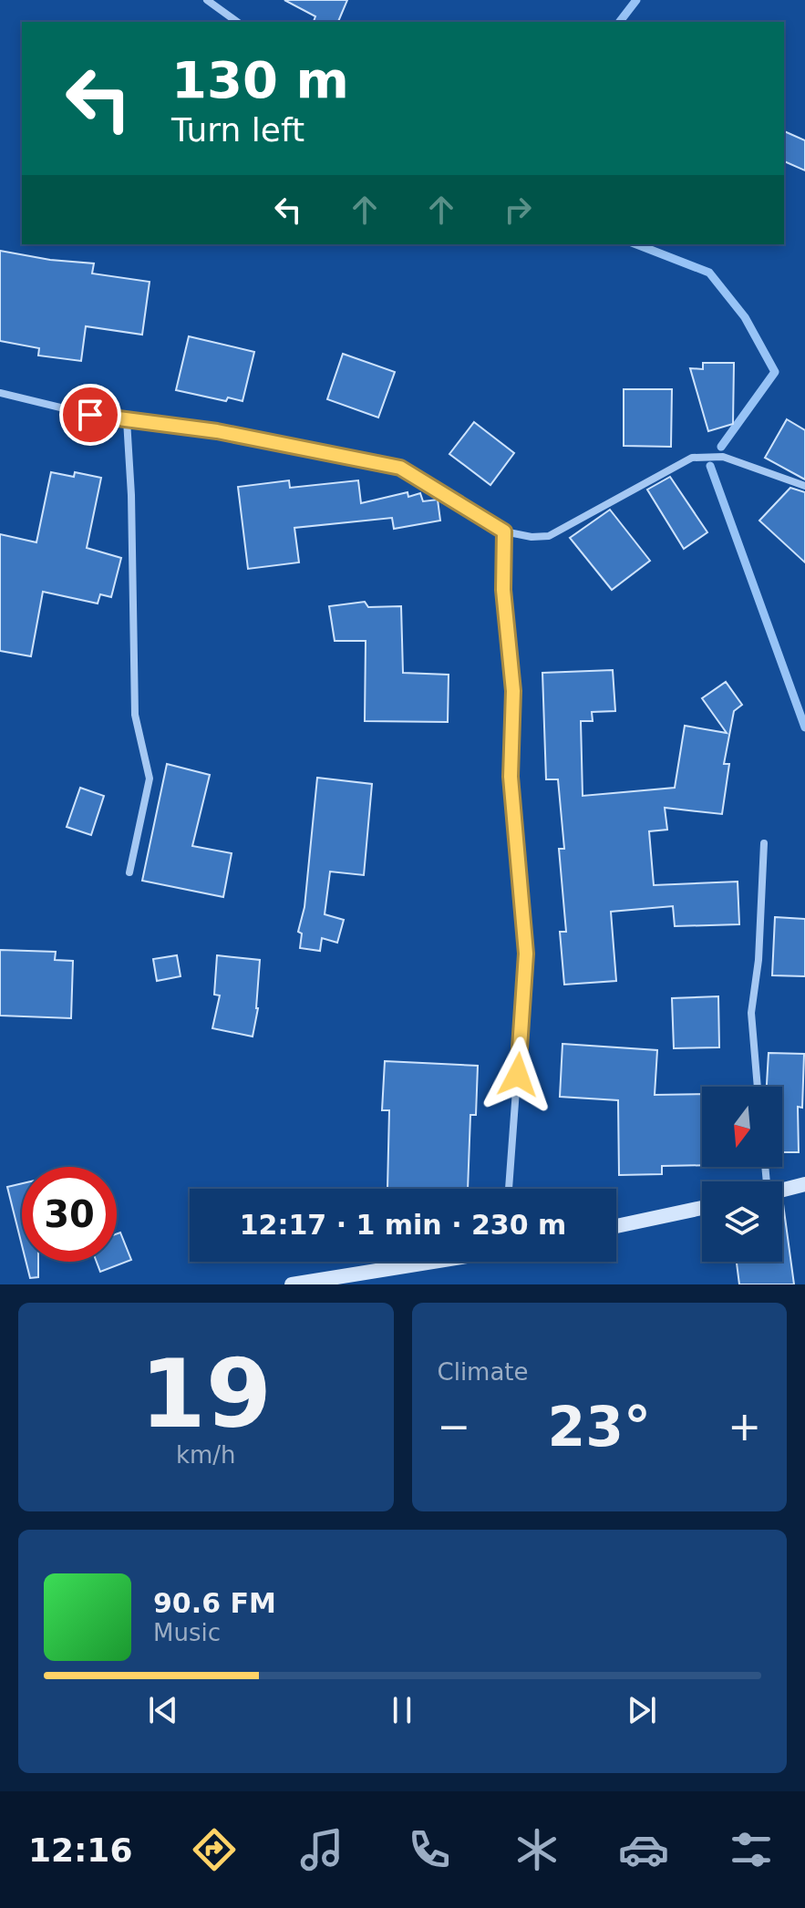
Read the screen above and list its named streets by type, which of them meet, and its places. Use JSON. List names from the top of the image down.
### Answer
{
  "north": "bottom",
  "page": {
    "turn": ["130 m", "Turn left"],
    "limit": "30",
    "trip": "12:17 · 1 min · 230 m",
    "tile": [
      ["19", "km/h"],
      "Climate"
    ],
    "heat": ["−", "23°", "+"],
    "song": ["90.6 FM", "Music"],
    "tabs": "12:16"
  }
}
